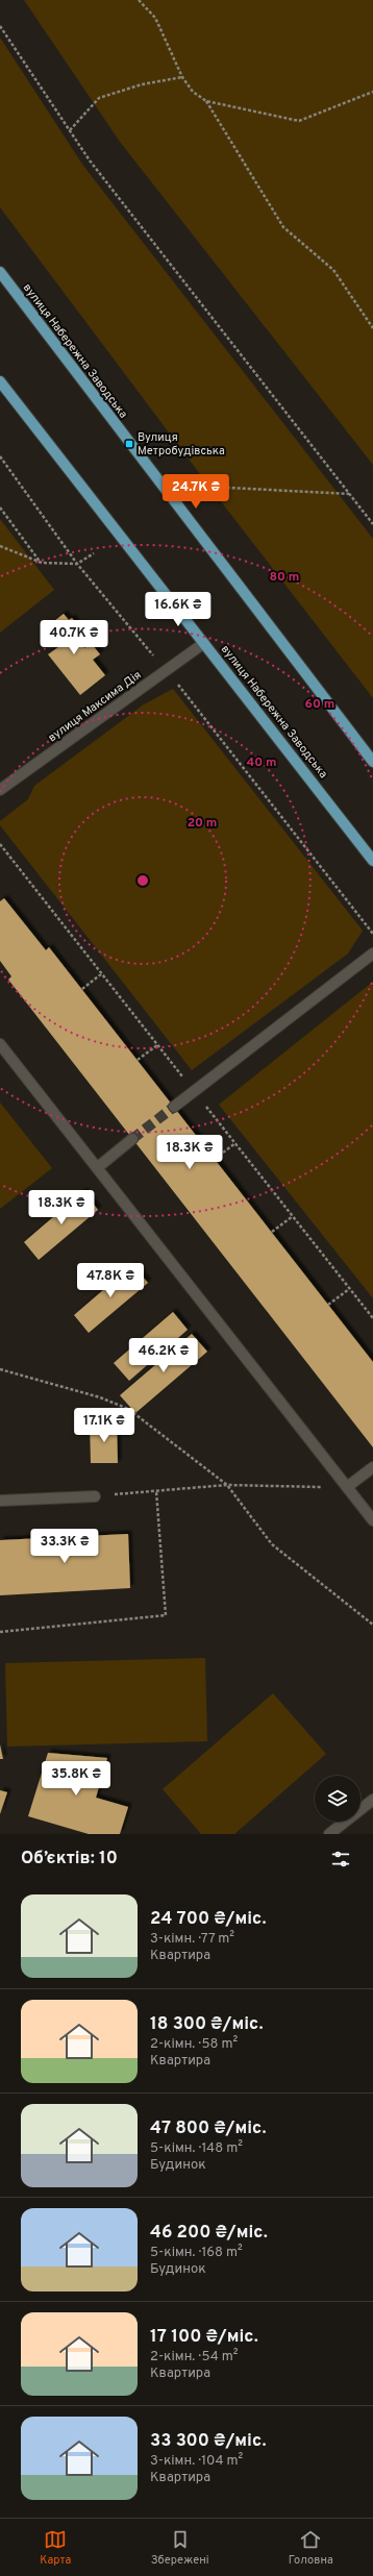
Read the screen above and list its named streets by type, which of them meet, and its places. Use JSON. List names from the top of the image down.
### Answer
{
  "streets": {
    "main road": ["вулиця Набережна Заводська"],
    "street": ["вулиця Максима Дія"]
  },
  "crossings": [
    ["вулиця Набережна Заводська", "вулиця Максима Дія"]
  ],
  "places": {
    "transit": ["Вулиця Метробудівська"]
  },
  "page": {
    "price": [
      "24.7K ₴",
      "16.6K ₴",
      "40.7K ₴",
      "18.3K ₴",
      "18.3K ₴",
      "47.8K ₴",
      "46.2K ₴",
      "17.1K ₴",
      "33.3K ₴",
      "35.8K ₴"
    ],
    "heading": "Об’єктів: 10",
    "list": [
      {
        "name": "24 700 ₴/міс.",
        "note": "3-кімн. · 77 m² · Квартира"
      },
      {
        "name": "18 300 ₴/міс.",
        "note": "2-кімн. · 58 m² · Квартира"
      },
      {
        "name": "47 800 ₴/міс.",
        "note": "5-кімн. · 148 m² · Будинок"
      },
      {
        "name": "46 200 ₴/міс.",
        "note": "5-кімн. · 168 m² · Будинок"
      },
      {
        "name": "17 100 ₴/міс.",
        "note": "2-кімн. · 54 m² · Квартира"
      },
      {
        "name": "33 300 ₴/міс.",
        "note": "3-кімн. · 104 m² · Квартира"
      }
    ],
    "tabs": ["Карта", "Збережені", "Головна"]
  },
  "rings": [
    "80 m",
    "60 m",
    "40 m",
    "20 m"
  ]
}
